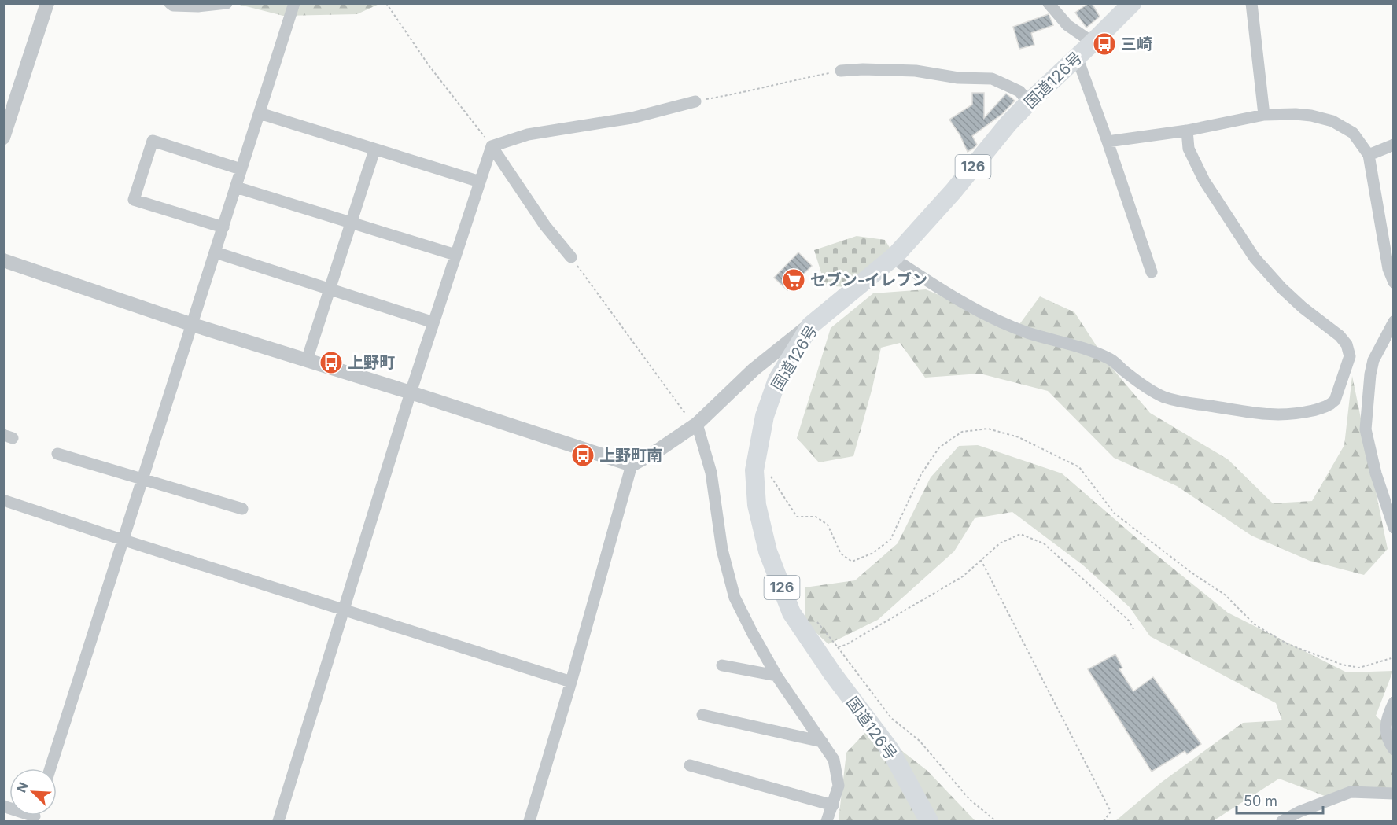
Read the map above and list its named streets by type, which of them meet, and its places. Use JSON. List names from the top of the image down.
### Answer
{
  "streets": {
    "highway": ["国道126号", "126"]
  },
  "places": {
    "bus stop": ["三崎", "上野町", "上野町南"],
    "supermarket": ["セブン-イレブン"]
  },
  "scale_bar": "50 m",
  "north": "top left"
}
